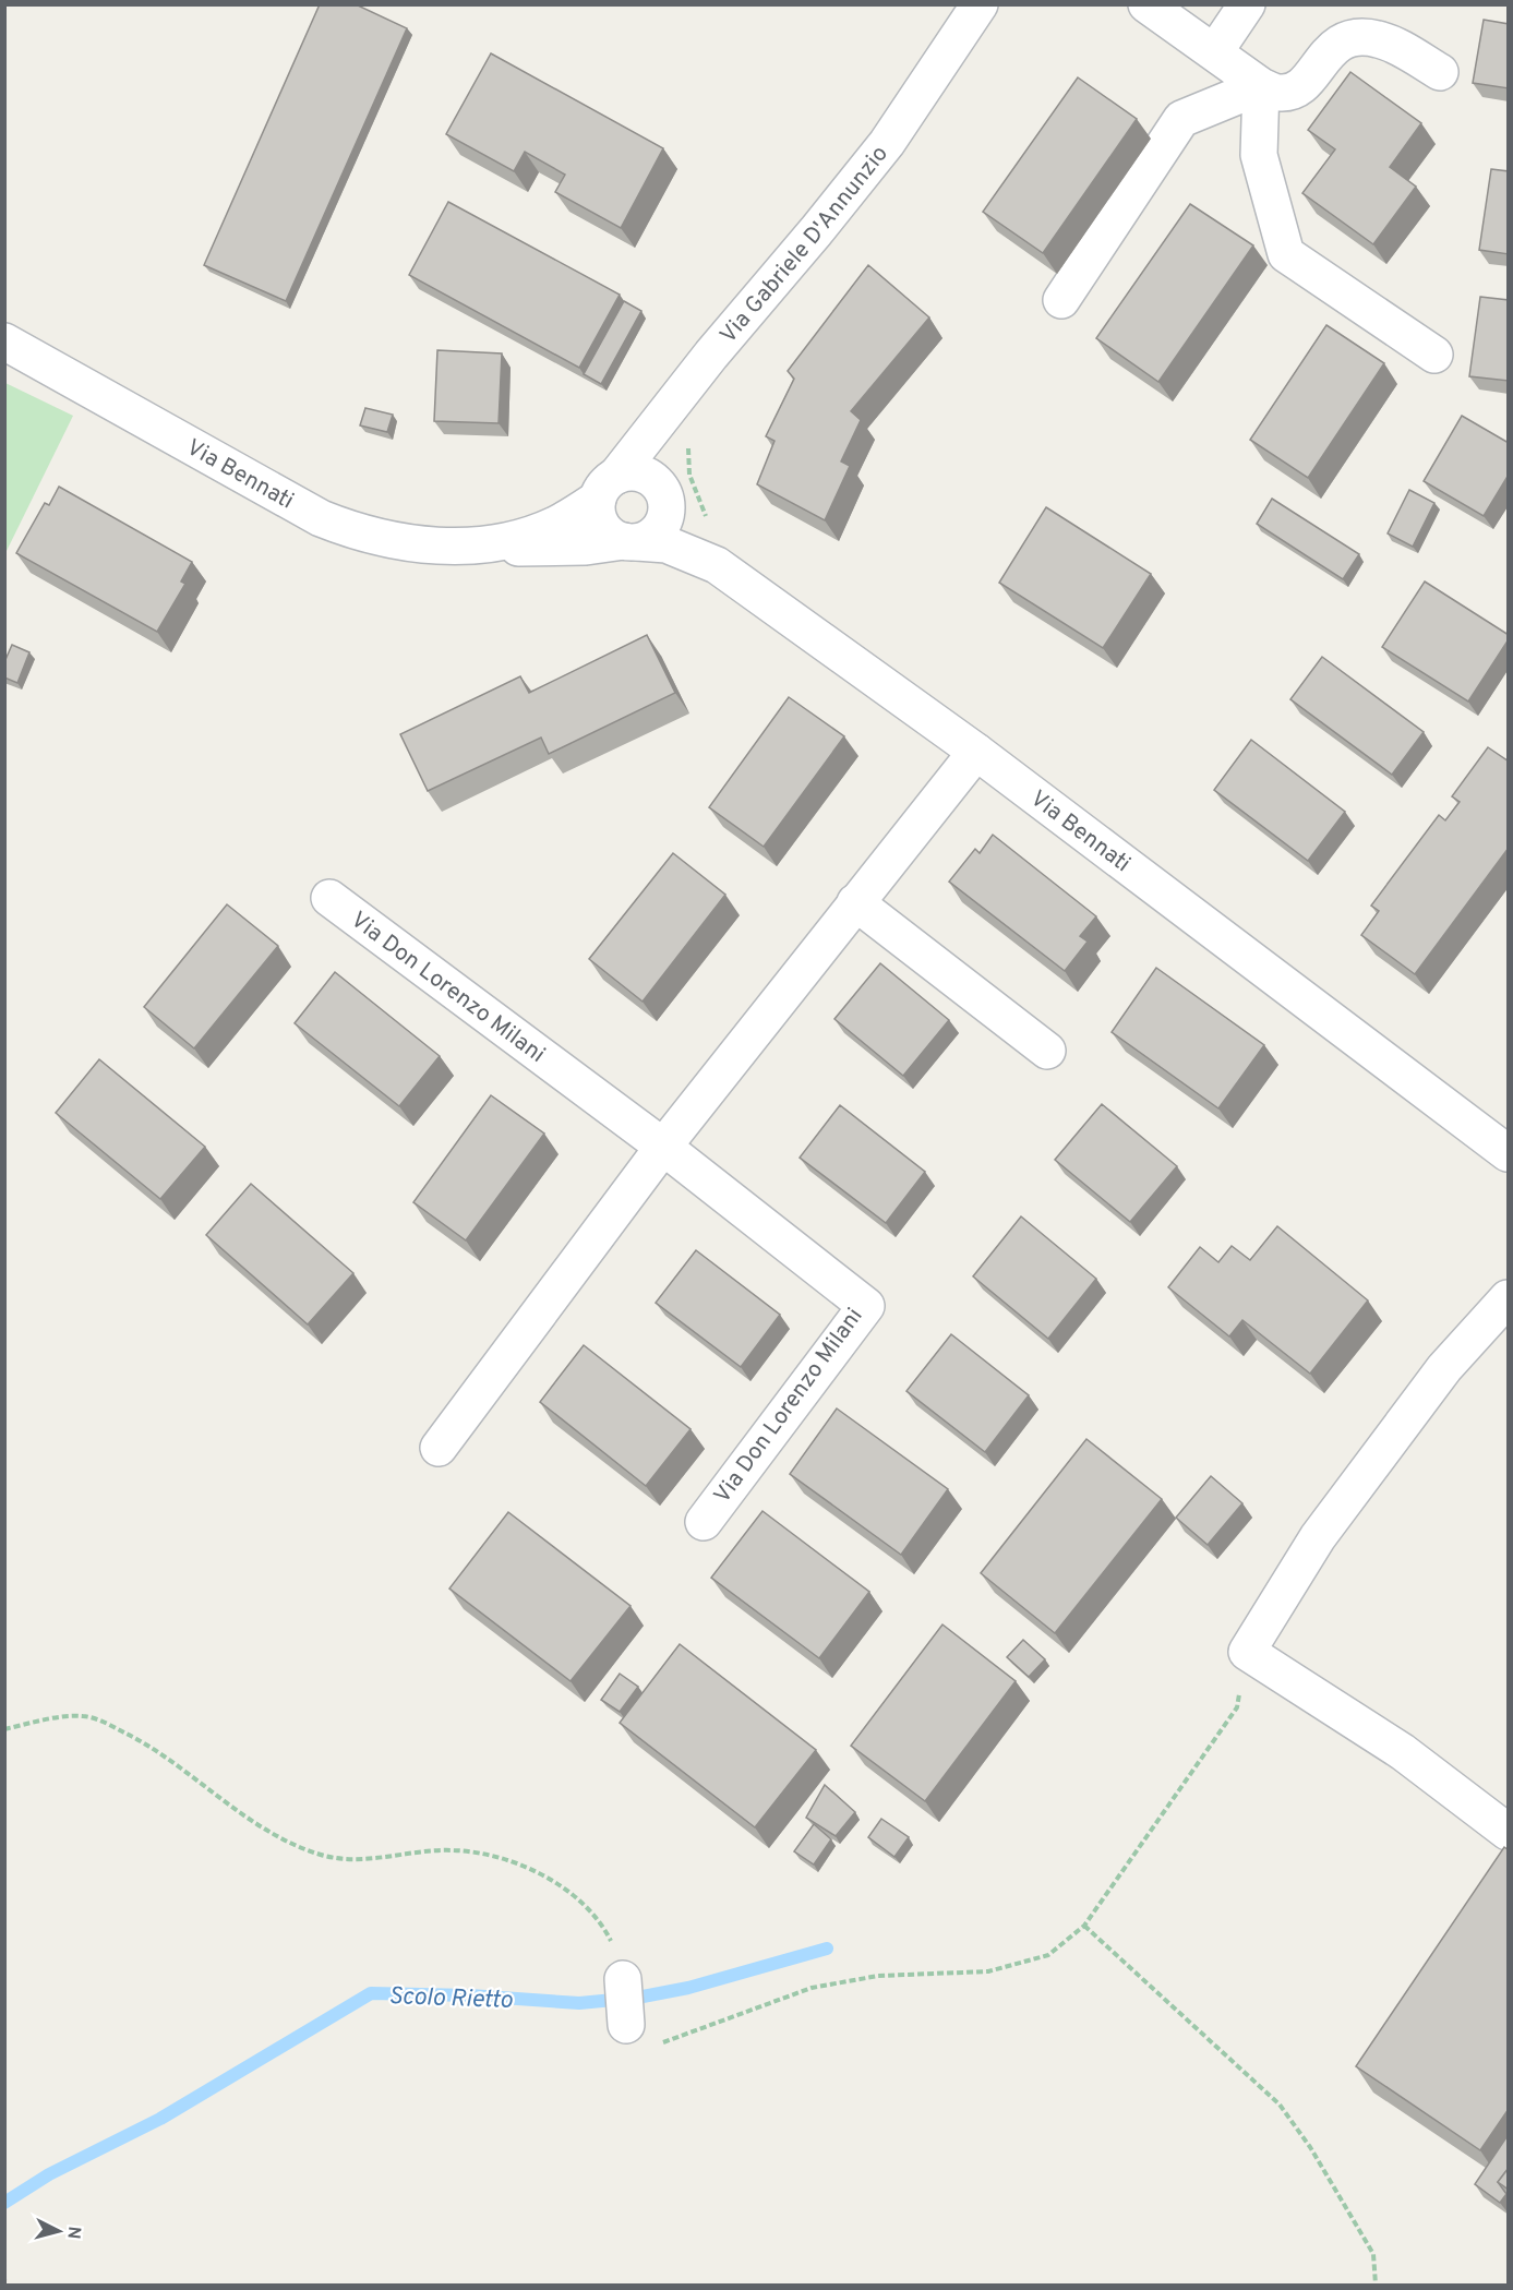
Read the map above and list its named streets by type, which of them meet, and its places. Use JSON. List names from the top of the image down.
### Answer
{
  "streets": {
    "street": ["Via Gabriele D'Annunzio", "Via Bennati", "Via Don Lorenzo Milani"]
  },
  "crossings": [
    ["Via Gabriele D'Annunzio", "Via Bennati"]
  ],
  "water": ["Scolo Rietto"],
  "north": "right"
}
